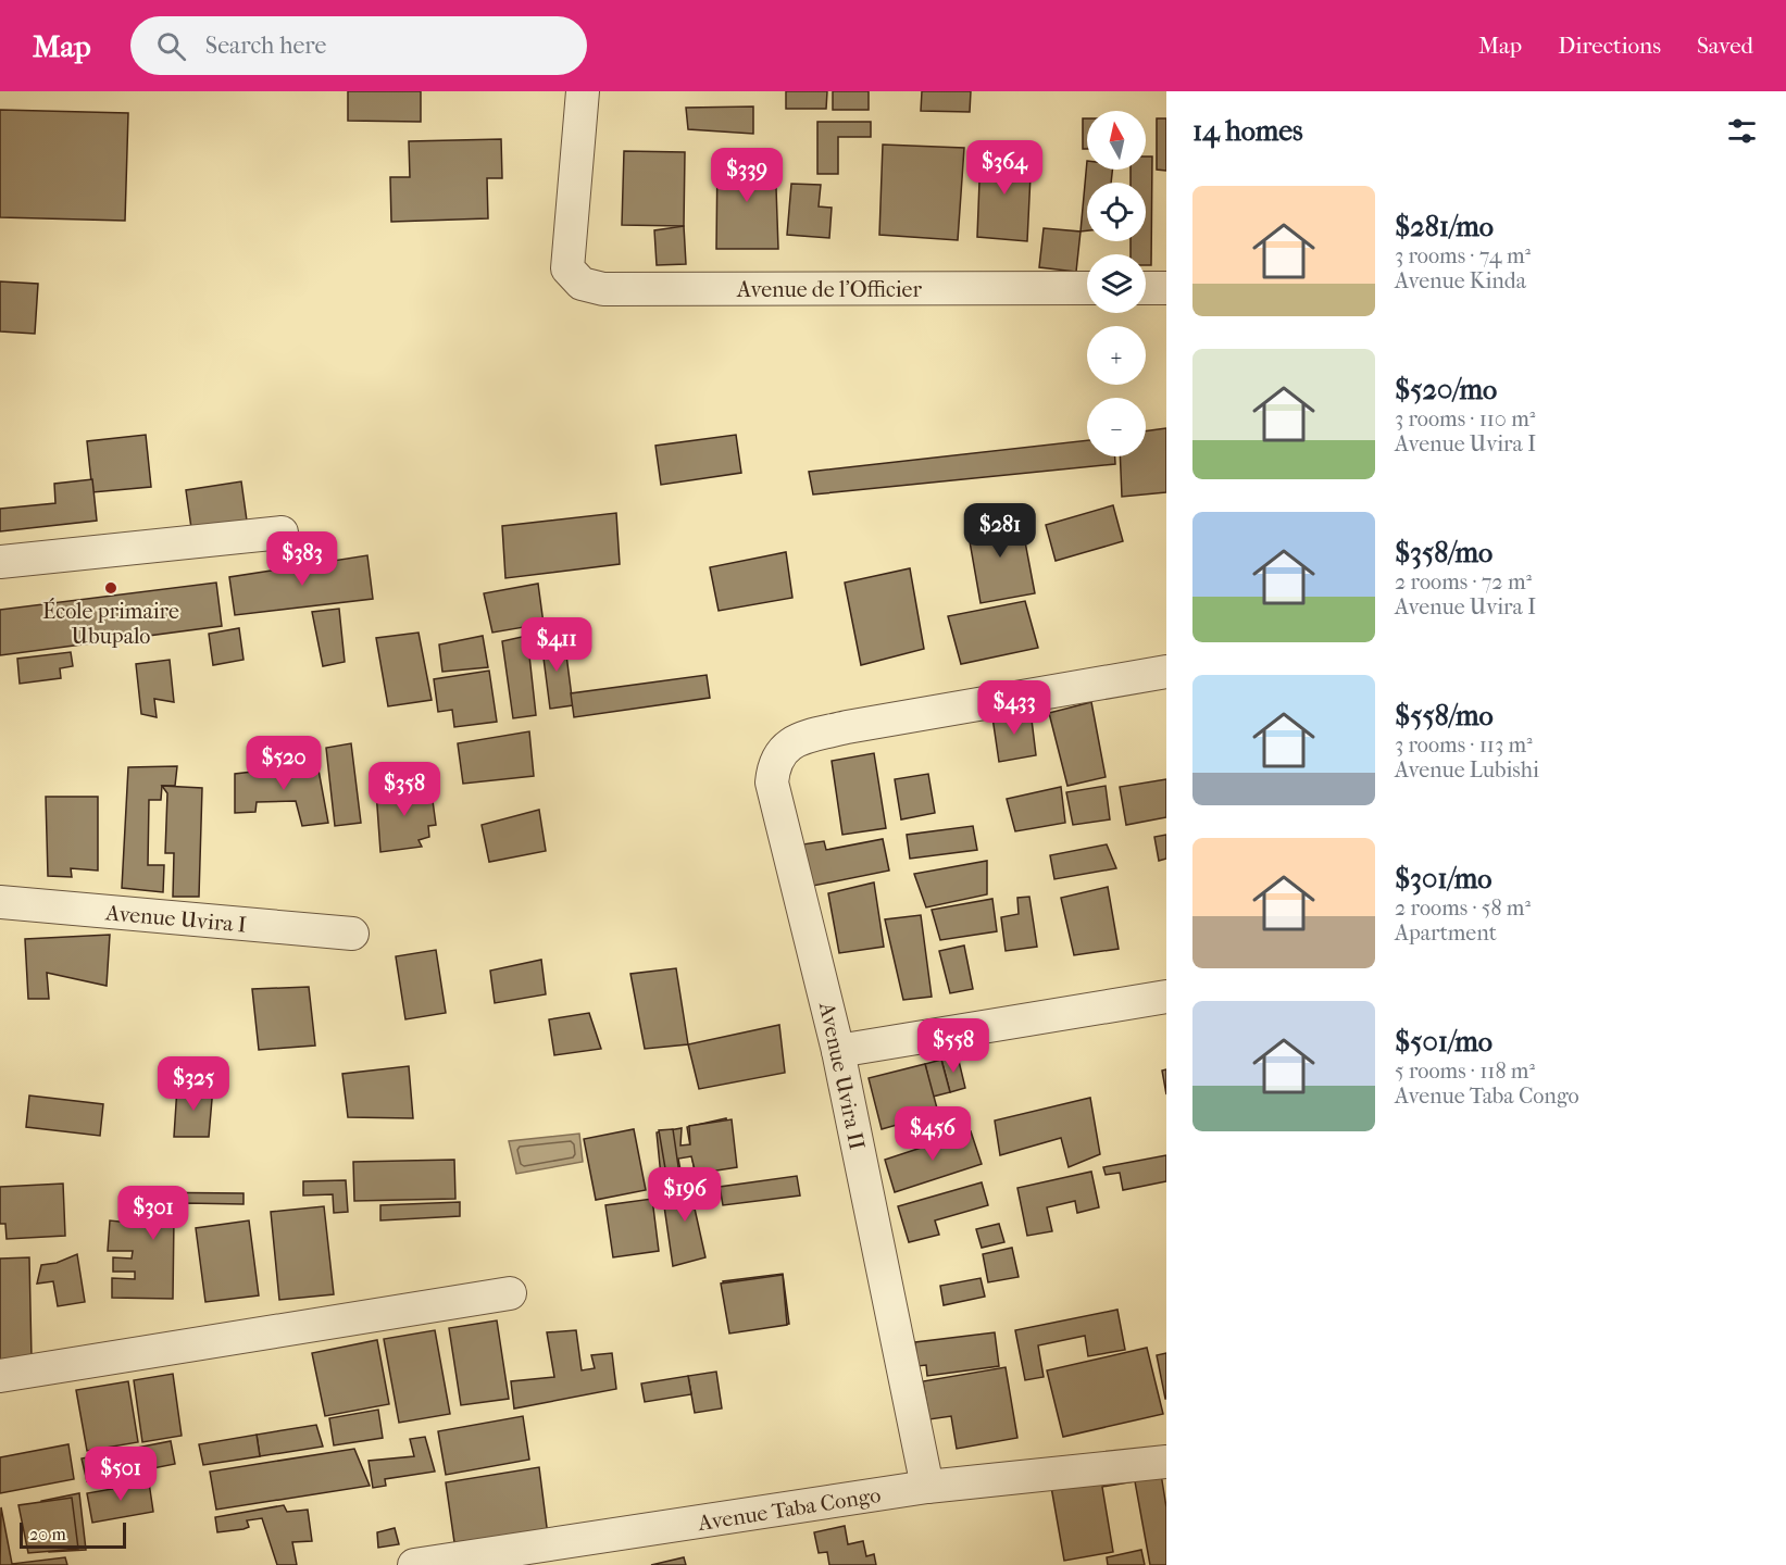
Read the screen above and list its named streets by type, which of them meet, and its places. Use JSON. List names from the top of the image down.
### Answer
{
  "streets": {
    "street": [
      "Avenue de l'Officier",
      "Avenue Uvira I",
      "Avenue Uvira II",
      "Avenue Taba Congo"
    ]
  },
  "crossings": [
    ["Avenue Uvira II", "Avenue Taba Congo"]
  ],
  "places": ["École primaire Ubupalo"],
  "scale_bar": "20 m",
  "north": "top",
  "page": {
    "header": "Map",
    "search": "Search here",
    "nav": ["Map", "Directions", "Saved"],
    "heading": "14 homes",
    "map_buttons": ["+", "−"],
    "price": [
      "$364",
      "$339",
      "$281",
      "$383",
      "$411",
      "$433",
      "$520",
      "$358",
      "$558",
      "$325",
      "$456",
      "$196",
      "$301",
      "$501"
    ],
    "list": [
      {
        "name": "$281/mo",
        "note": "3 rooms · 74 m² · Avenue Kinda"
      },
      {
        "name": "$520/mo",
        "note": "3 rooms · 110 m² · Avenue Uvira I"
      },
      {
        "name": "$358/mo",
        "note": "2 rooms · 72 m² · Avenue Uvira I"
      },
      {
        "name": "$558/mo",
        "note": "3 rooms · 113 m² · Avenue Lubishi"
      },
      {
        "name": "$301/mo",
        "note": "2 rooms · 58 m² · Apartment"
      },
      {
        "name": "$501/mo",
        "note": "5 rooms · 118 m² · Avenue Taba Congo"
      }
    ],
    "scale": "20 m"
  }
}
